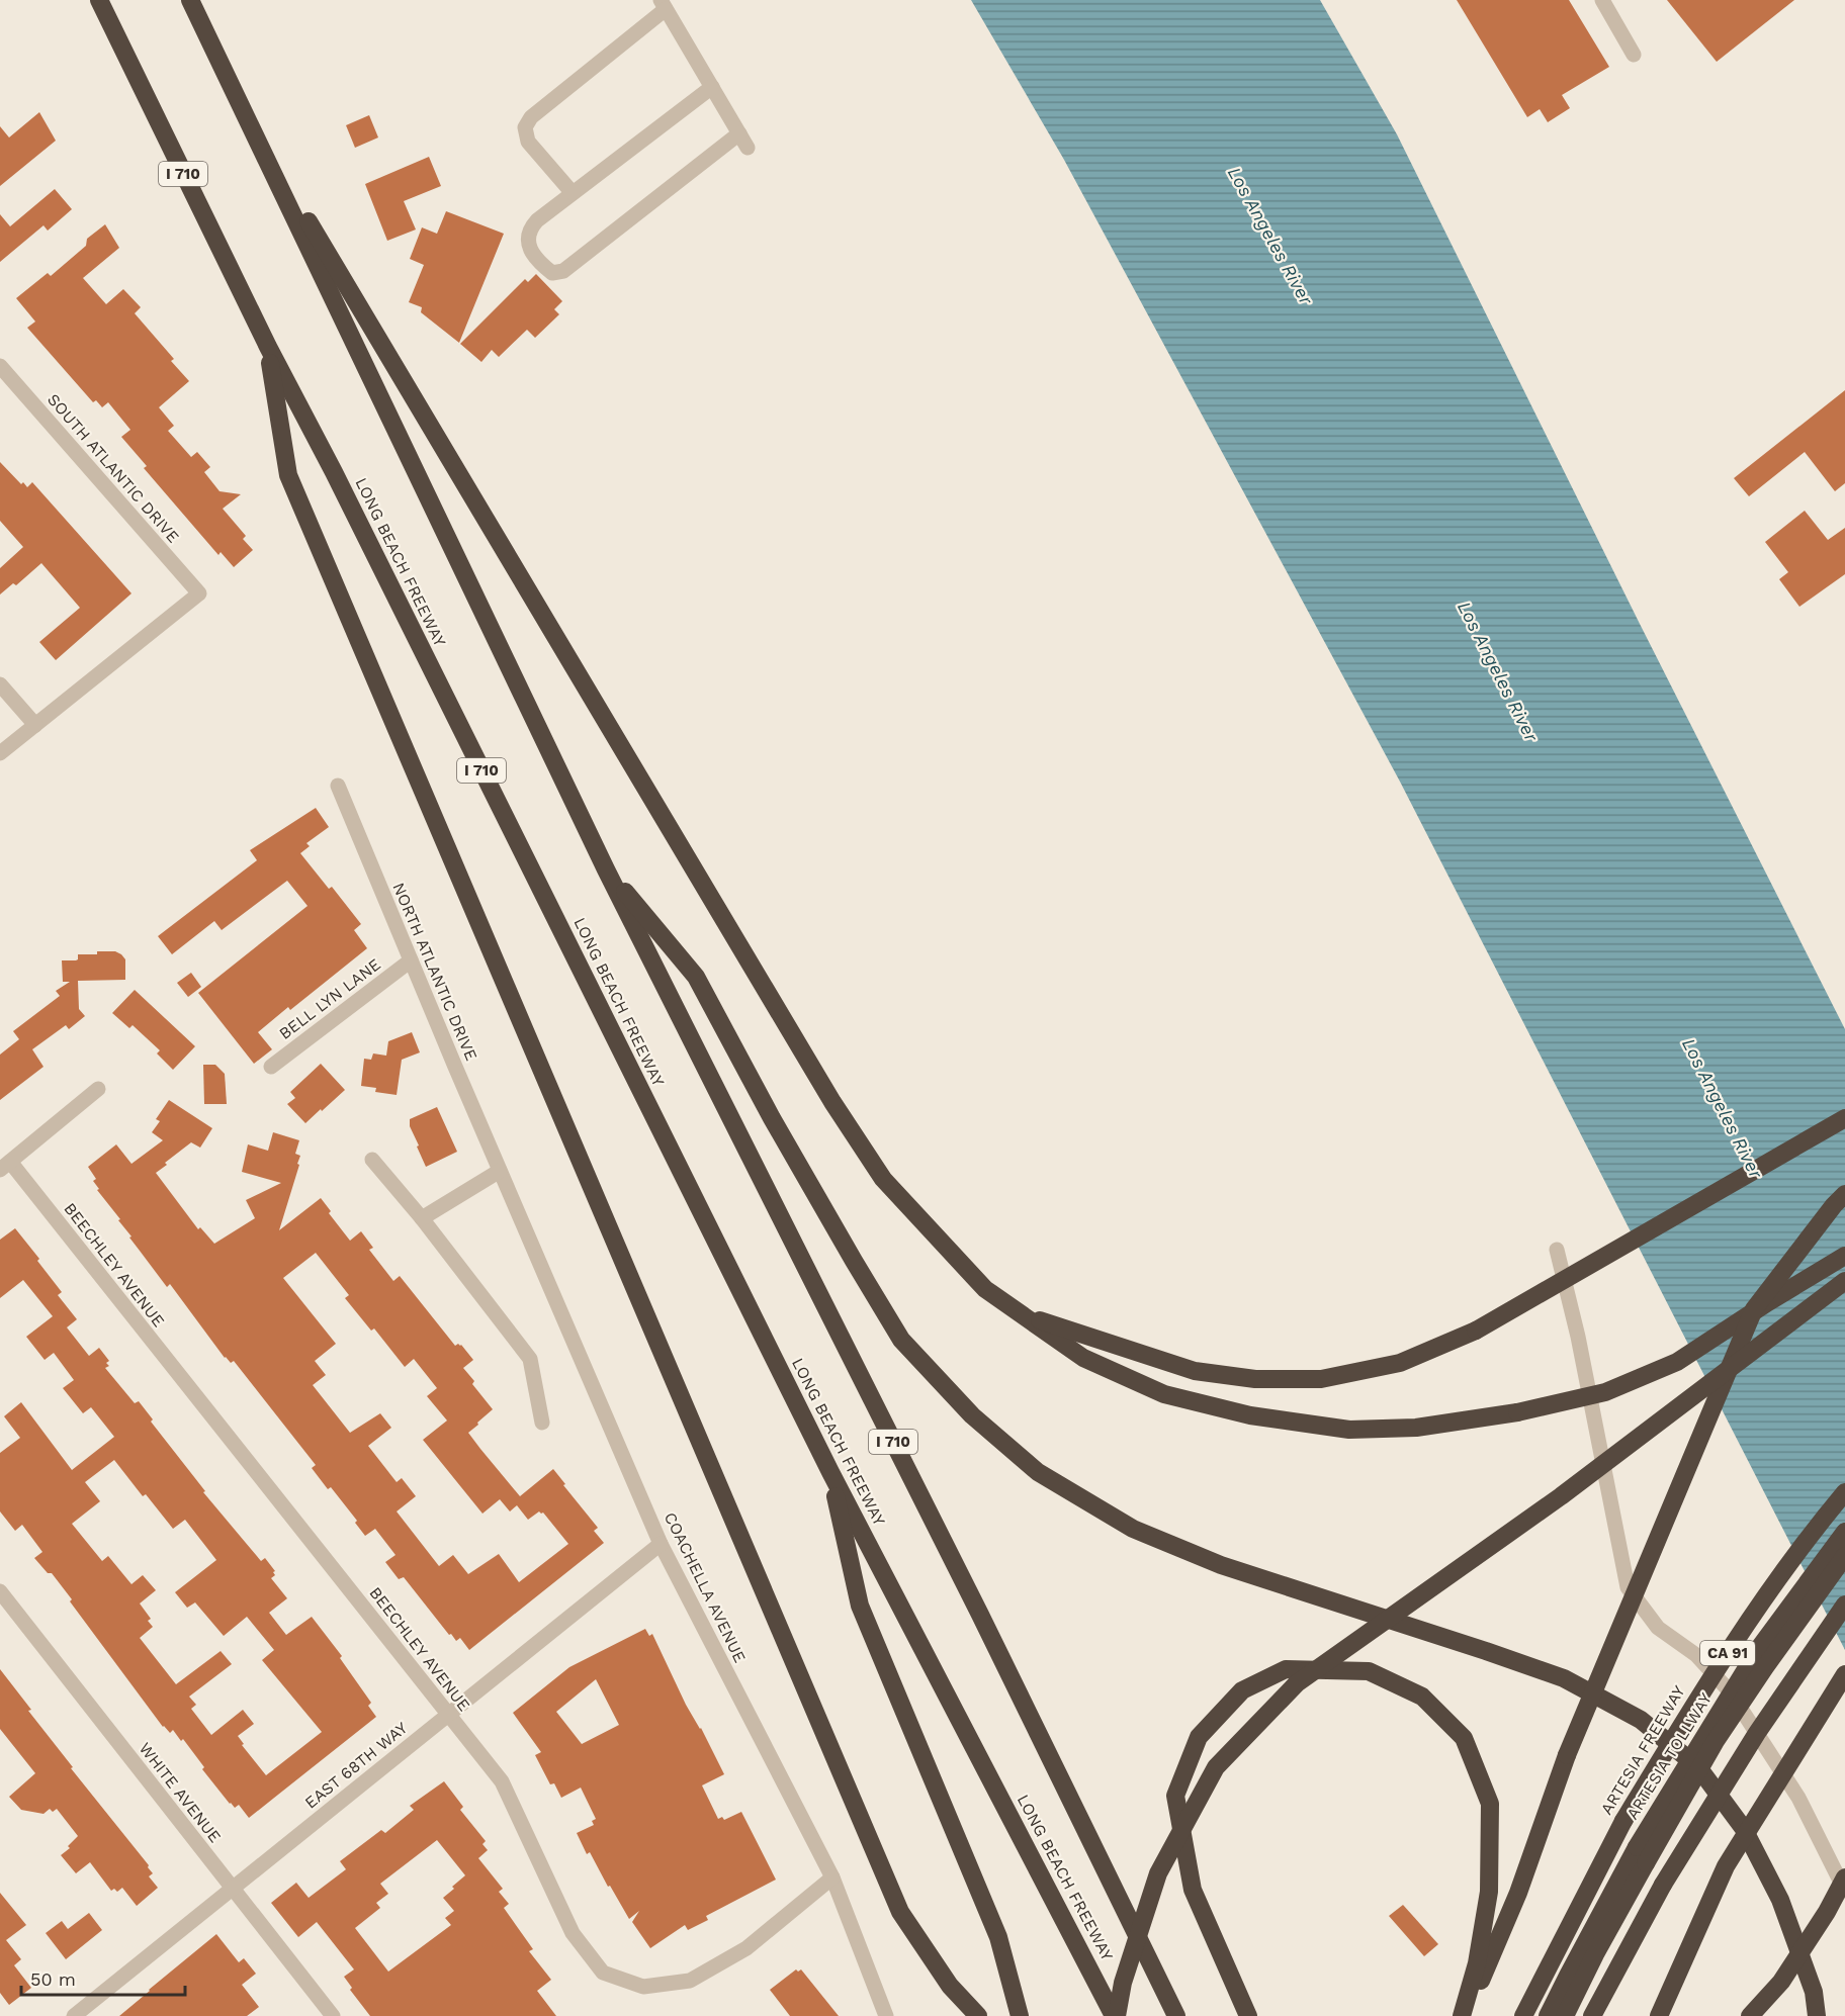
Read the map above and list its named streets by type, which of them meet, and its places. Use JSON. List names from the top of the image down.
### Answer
{
  "streets": {
    "highway": [
      "I 710",
      "LONG BEACH FREEWAY",
      "CA 91",
      "ARTESIA FREEWAY",
      "ARTESIA TOLLWAY"
    ],
    "street": [
      "SOUTH ATLANTIC DRIVE",
      "NORTH ATLANTIC DRIVE",
      "BELL LYN LANE",
      "BEECHLEY AVENUE",
      "COACHELLA AVENUE",
      "EAST 68TH WAY",
      "WHITE AVENUE"
    ]
  },
  "crossings": [
    ["NORTH ATLANTIC DRIVE", "BELL LYN LANE"],
    ["NORTH ATLANTIC DRIVE", "COACHELLA AVENUE"],
    ["BEECHLEY AVENUE", "COACHELLA AVENUE"],
    ["BEECHLEY AVENUE", "EAST 68TH WAY"],
    ["COACHELLA AVENUE", "EAST 68TH WAY"],
    ["EAST 68TH WAY", "WHITE AVENUE"]
  ],
  "water": ["Los Angeles River"],
  "scale_bar": "50 m"
}
